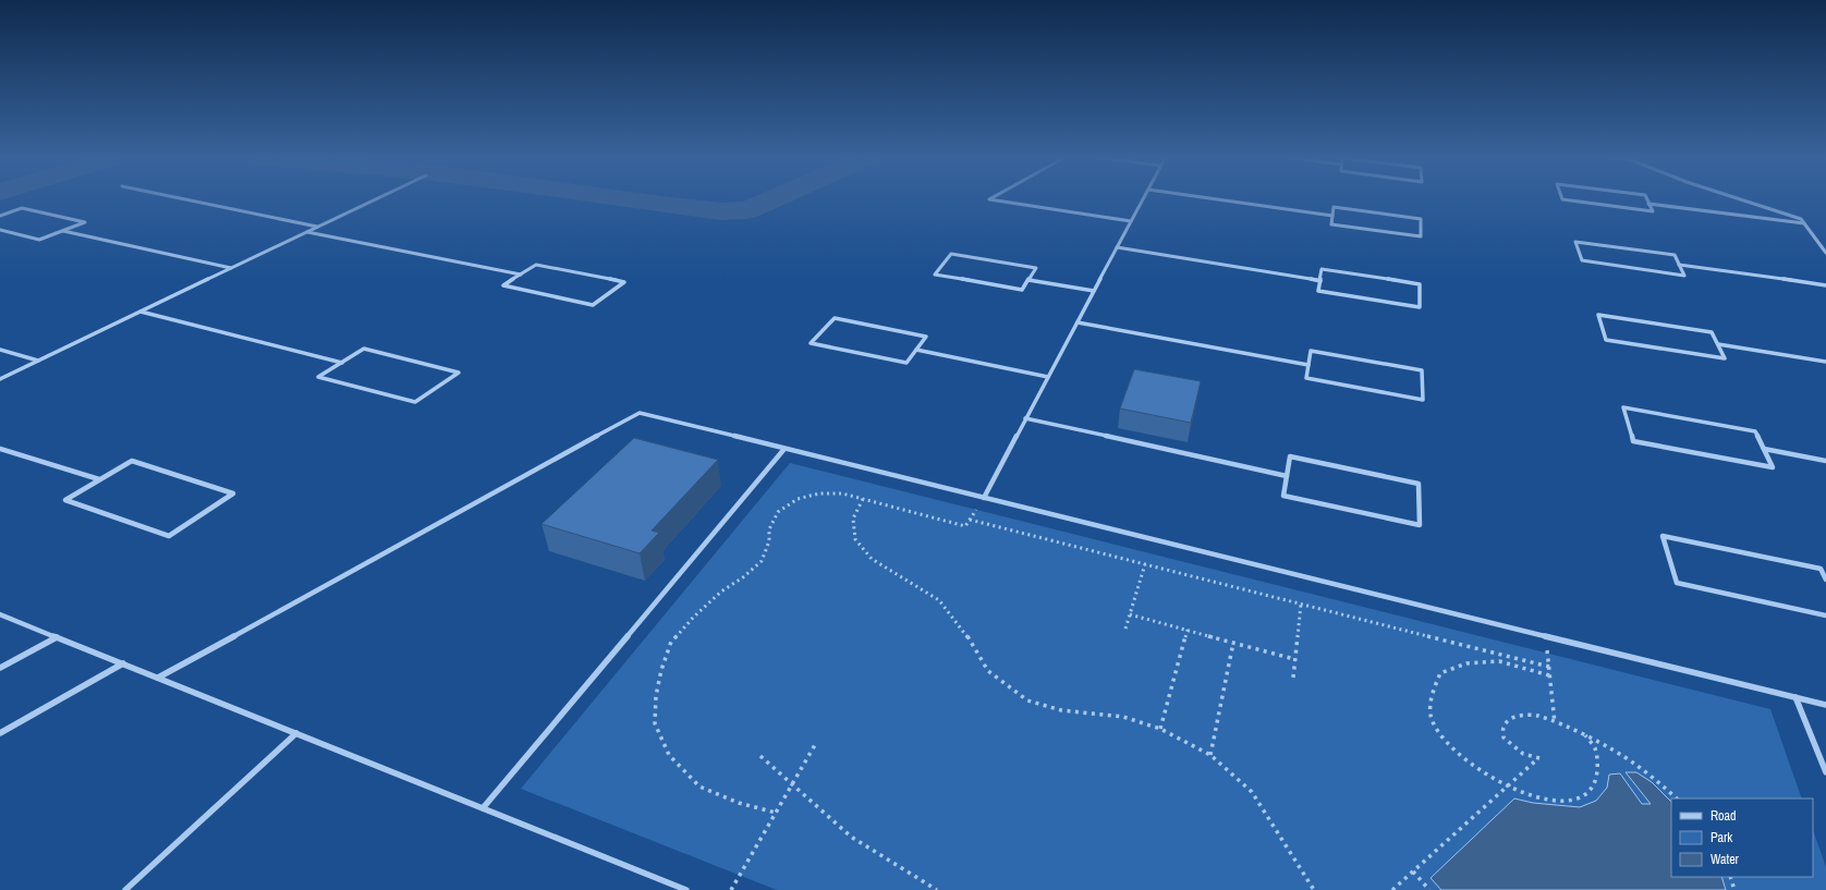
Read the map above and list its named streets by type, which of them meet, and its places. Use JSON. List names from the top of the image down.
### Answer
{
  "legend": ["Road", "Park", "Water"]
}
